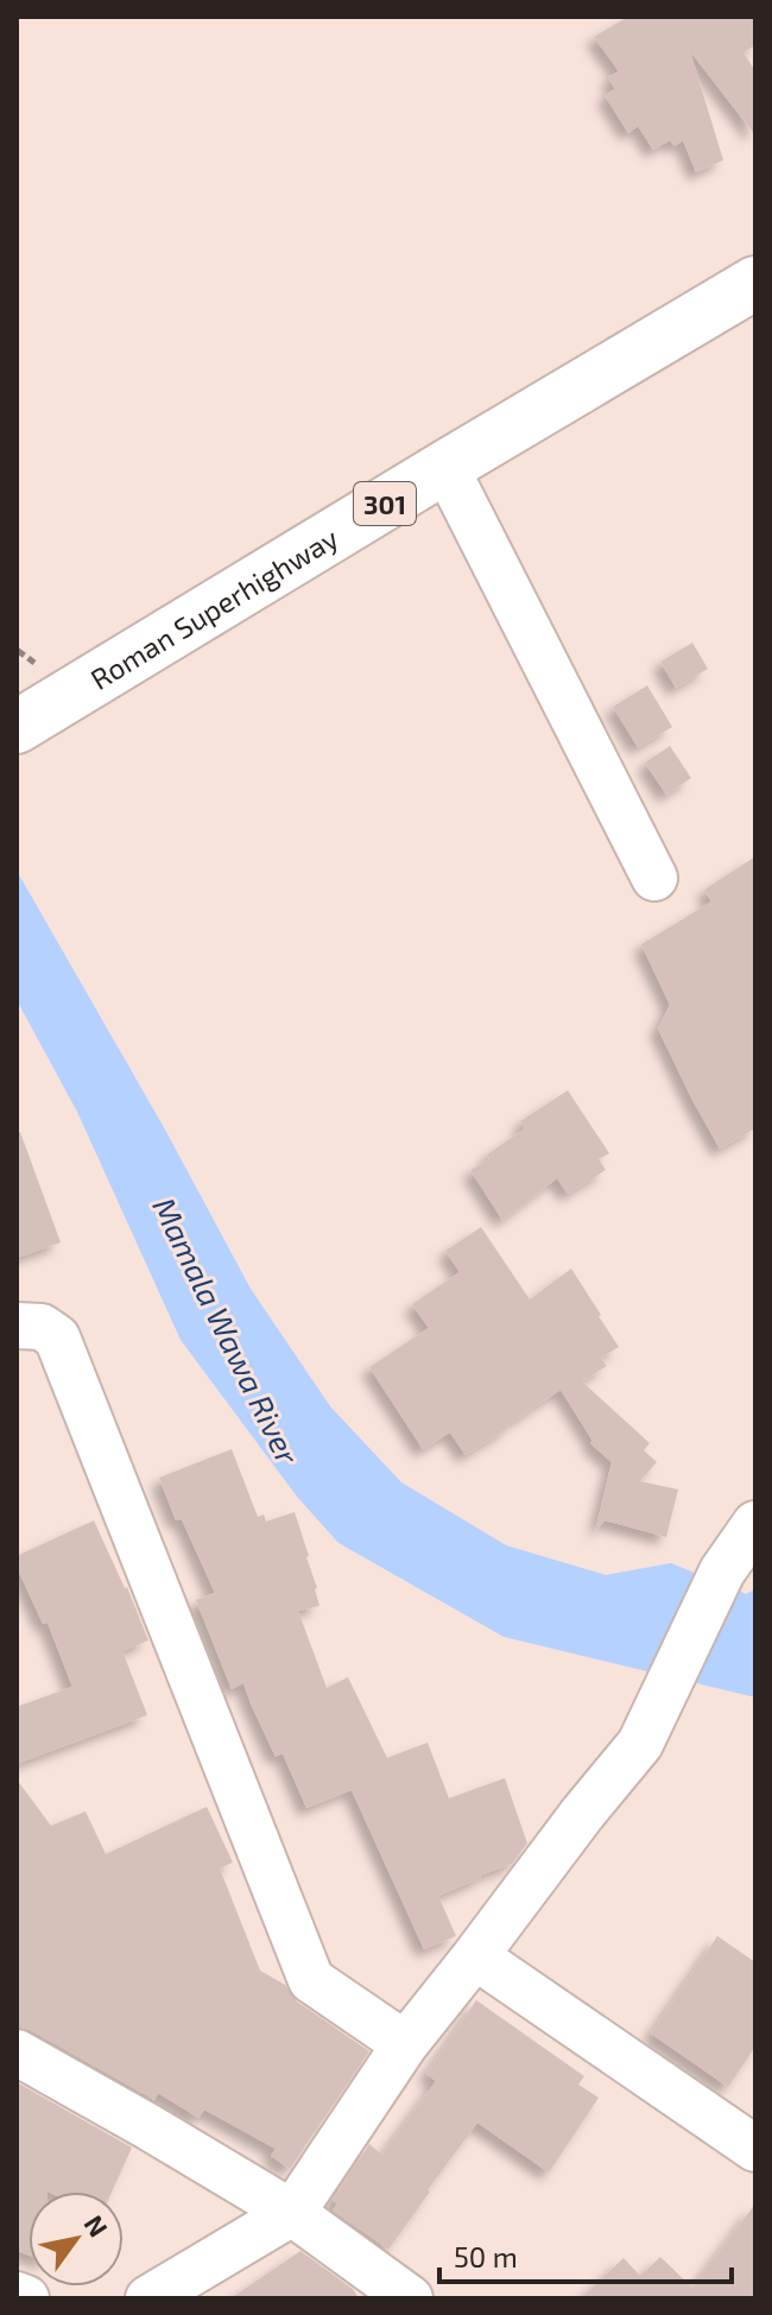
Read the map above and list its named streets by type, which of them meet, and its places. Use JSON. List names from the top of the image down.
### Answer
{
  "streets": {
    "main road": ["301", "Roman Superhighway"]
  },
  "water": ["Mamala Wawa River"],
  "scale_bar": "50 m",
  "north": "top right"
}
